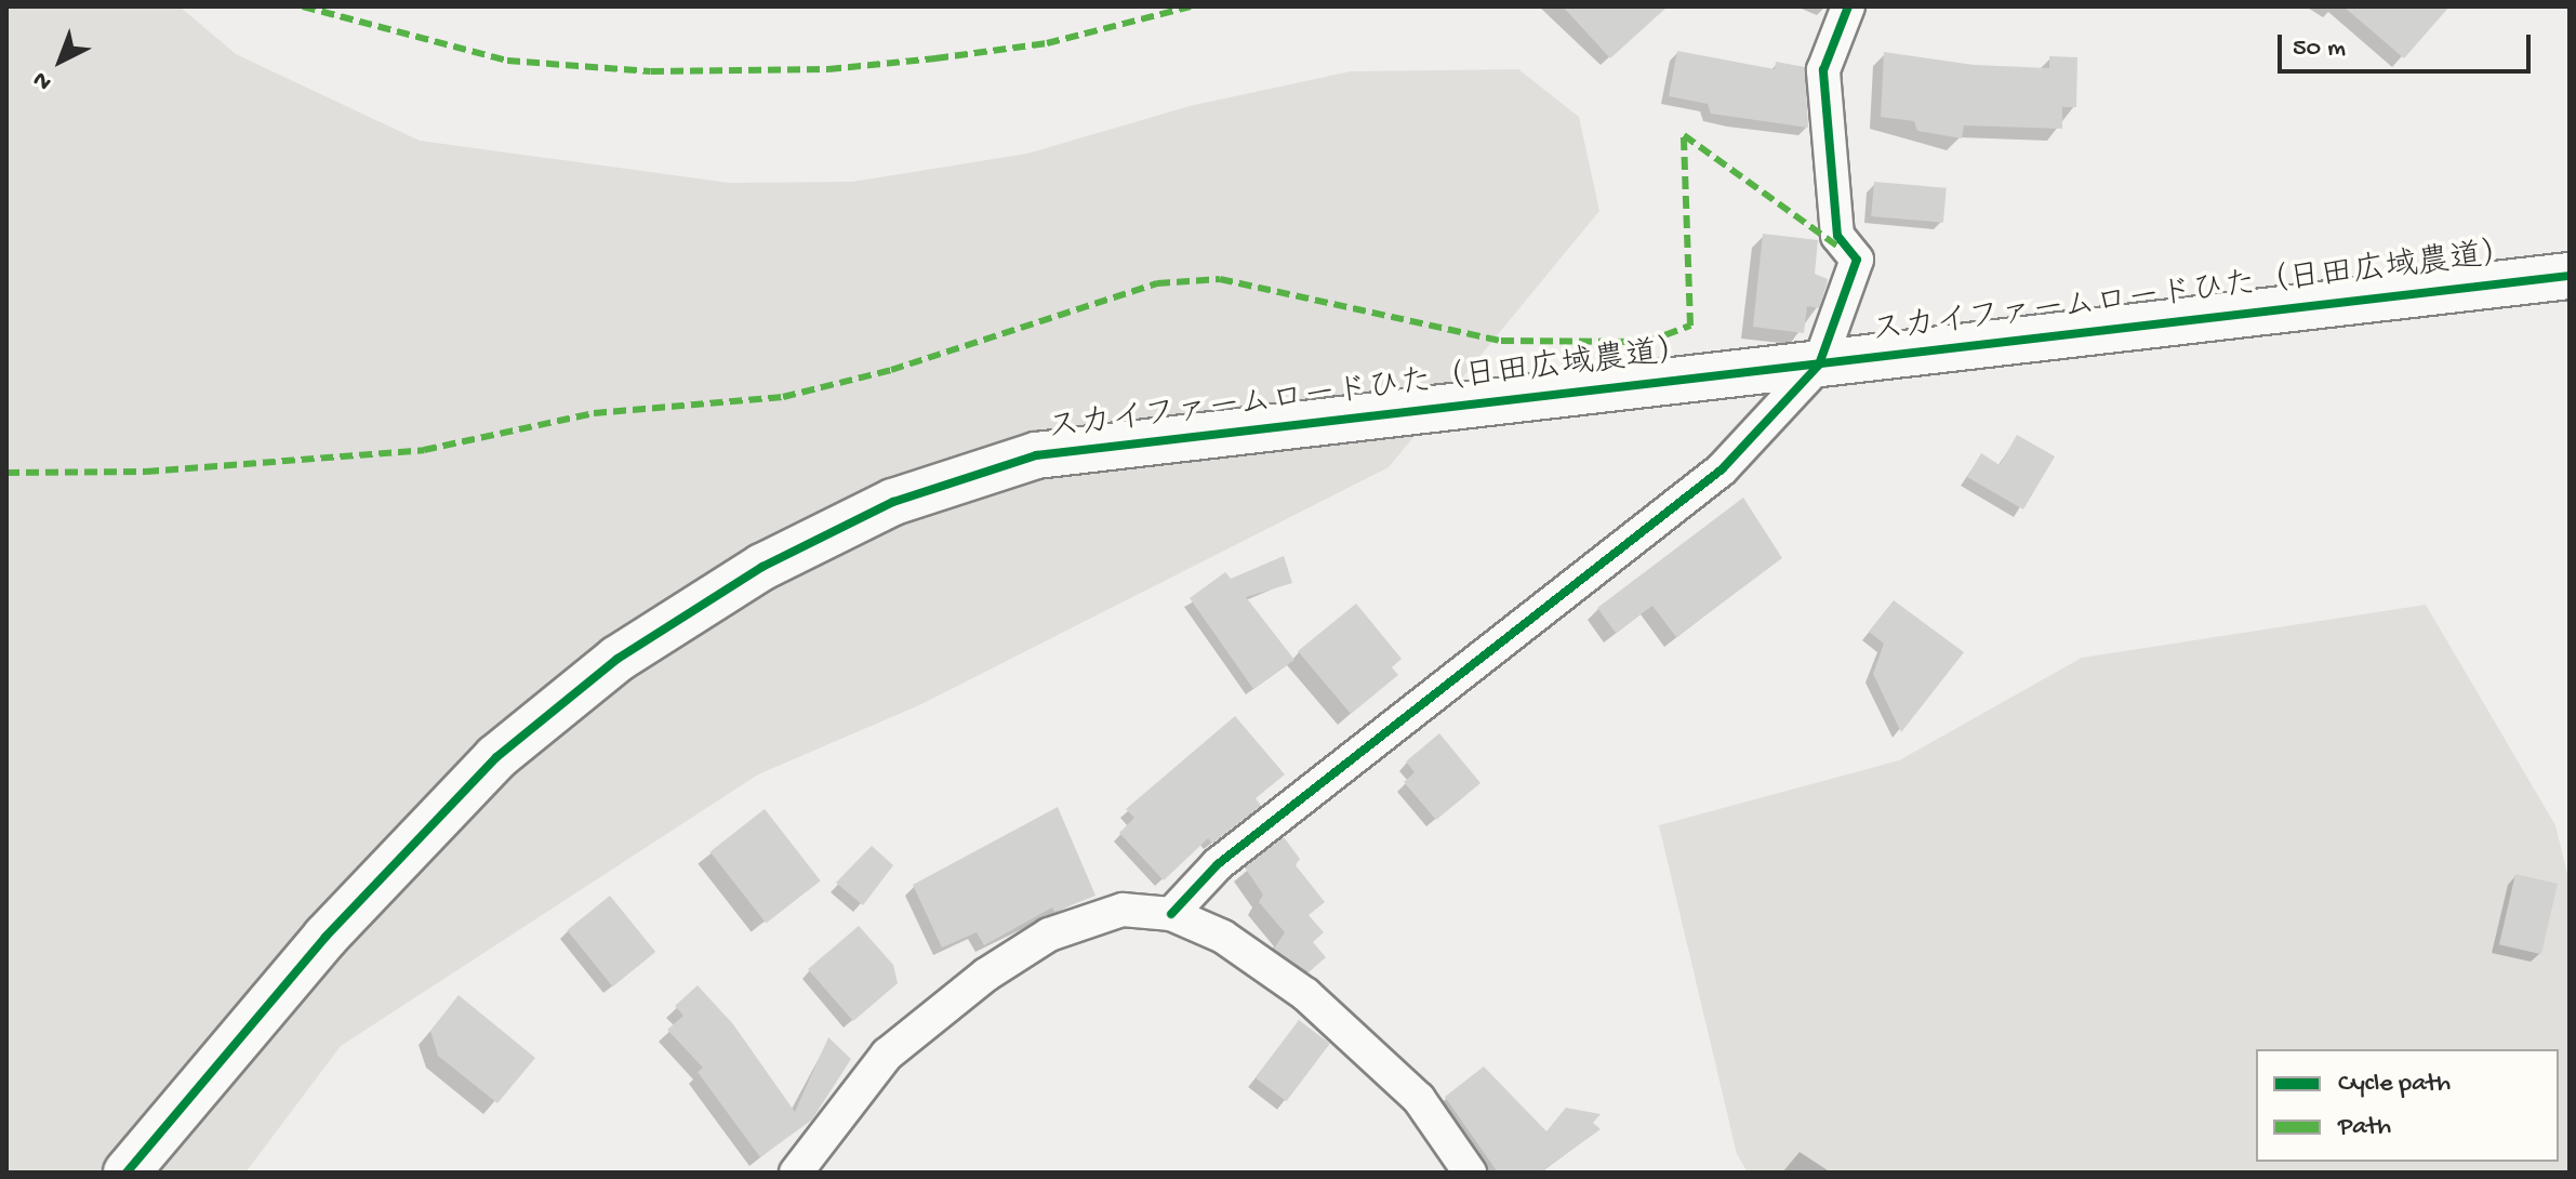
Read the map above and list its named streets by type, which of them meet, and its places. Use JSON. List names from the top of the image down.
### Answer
{
  "streets": {
    "street": ["スカイファームロードひた（日田広域農道）"]
  },
  "legend": ["Cycle path", "Path"],
  "scale_bar": "50 m",
  "north": "bottom left"
}
